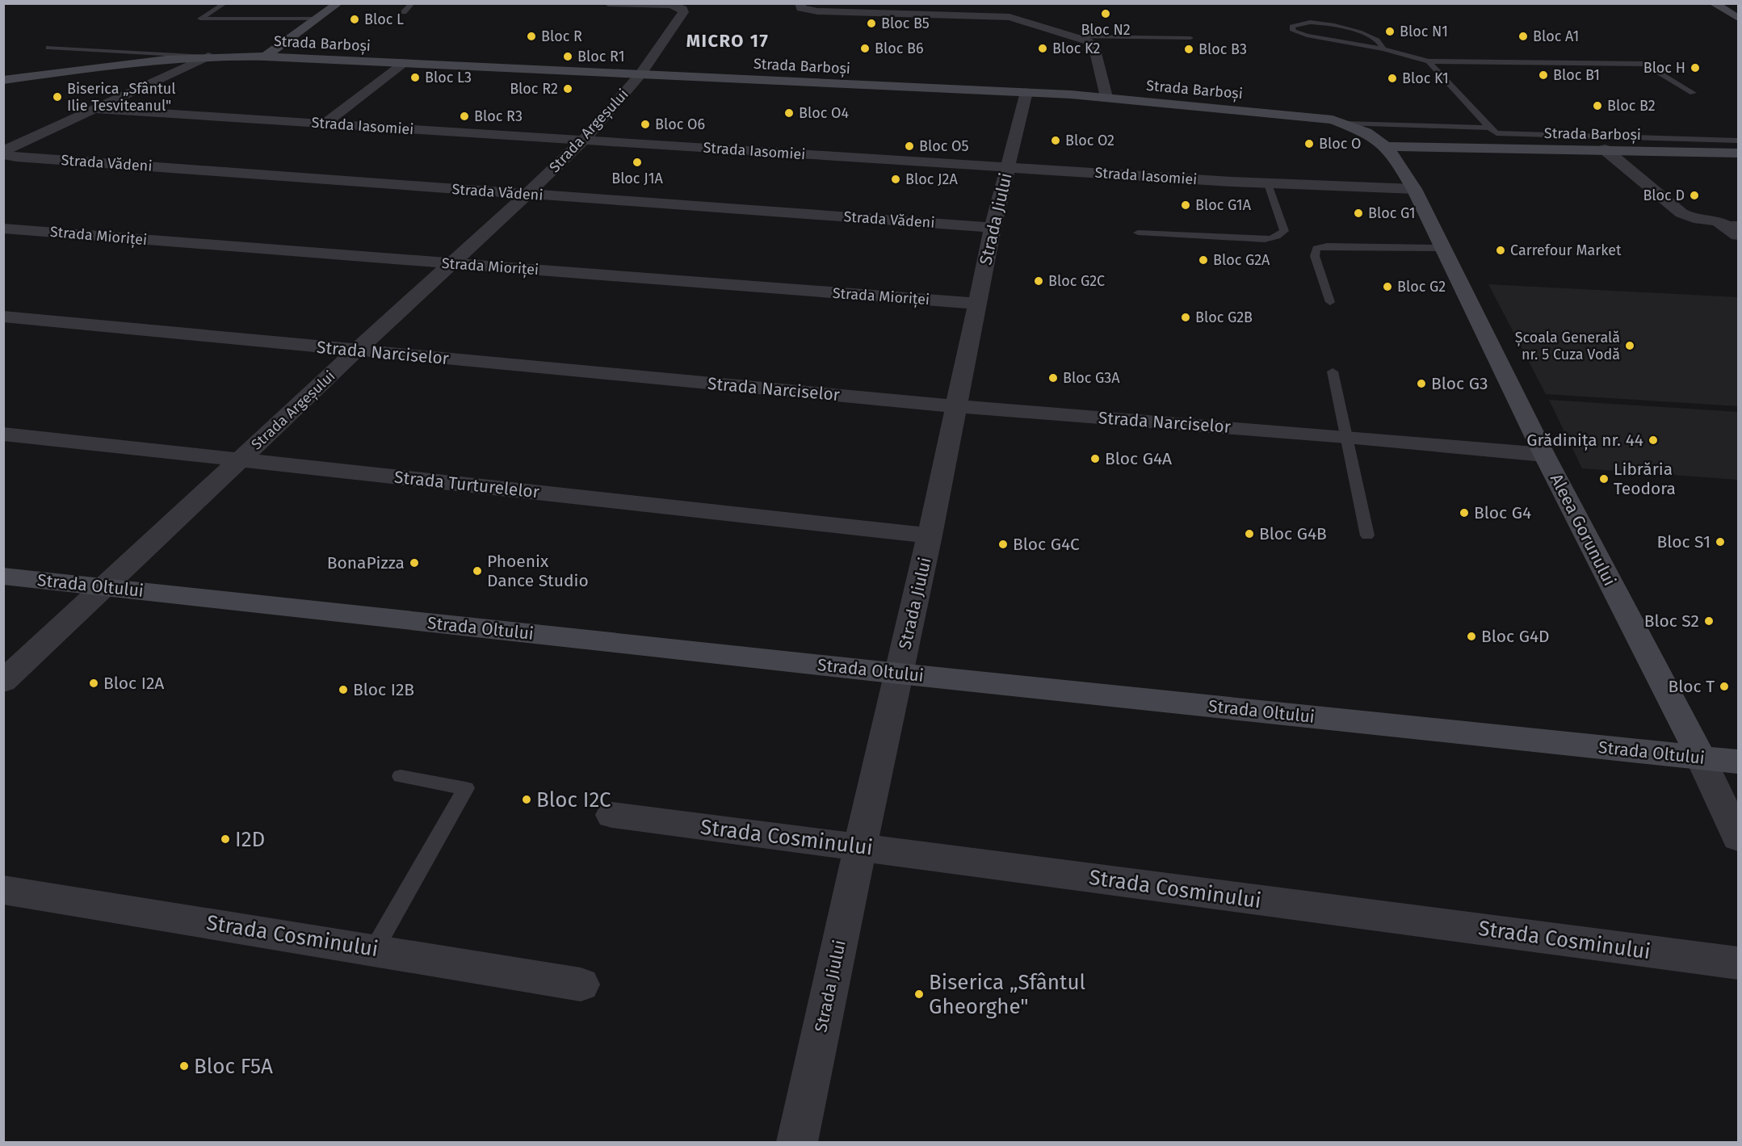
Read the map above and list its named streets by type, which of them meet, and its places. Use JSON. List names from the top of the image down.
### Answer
{
  "streets": {
    "street": [
      "Strada Barboși",
      "Strada Iasomiei",
      "Strada Argeșului",
      "Strada Vădeni",
      "Strada Jiului",
      "Strada Mioriței",
      "Strada Narciselor",
      "Strada Turturelelor",
      "Aleea Gorunului",
      "Strada Oltului",
      "Strada Cosminului"
    ]
  },
  "crossings": [
    ["Strada Barboși", "Strada Iasomiei"],
    ["Strada Barboși", "Strada Argeșului"],
    ["Strada Barboși", "Strada Jiului"],
    ["Strada Barboși", "Aleea Gorunului"],
    ["Strada Iasomiei", "Strada Argeșului"],
    ["Strada Iasomiei", "Strada Vădeni"],
    ["Strada Iasomiei", "Strada Jiului"],
    ["Strada Iasomiei", "Aleea Gorunului"],
    ["Strada Argeșului", "Strada Vădeni"],
    ["Strada Argeșului", "Strada Mioriței"],
    ["Strada Argeșului", "Strada Narciselor"],
    ["Strada Argeșului", "Strada Turturelelor"],
    ["Strada Argeșului", "Strada Oltului"],
    ["Strada Vădeni", "Strada Jiului"],
    ["Strada Jiului", "Strada Mioriței"],
    ["Strada Jiului", "Strada Narciselor"],
    ["Strada Jiului", "Strada Turturelelor"],
    ["Strada Jiului", "Strada Oltului"],
    ["Strada Jiului", "Strada Cosminului"],
    ["Strada Narciselor", "Aleea Gorunului"],
    ["Aleea Gorunului", "Strada Oltului"]
  ],
  "districts": ["MICRO 17"],
  "places": [
    "Bloc N2",
    "Bloc L",
    "Bloc B5",
    "Bloc N1",
    "Bloc R",
    "Bloc A1",
    "Bloc B6",
    "Bloc K2",
    "Bloc B3",
    "Bloc R1",
    "Bloc H",
    "Bloc B1",
    "Bloc L3",
    "Bloc K1",
    "Bloc R2",
    "Biserica „Sfântul Ilie Tesviteanul\"",
    "Bloc B2",
    "Bloc O4",
    "Bloc R3",
    "Bloc O6",
    "Bloc O2",
    "Bloc O",
    "Bloc O5",
    "Bloc J1A",
    "Bloc J2A",
    "Bloc D",
    "Bloc G1A",
    "Bloc G1",
    "Carrefour Market",
    "Bloc G2A",
    "Bloc G2C",
    "Bloc G2",
    "Bloc G2B",
    "Școala Generală nr. 5 Cuza Vodă",
    "Bloc G3A",
    "Bloc G3",
    "Grădinița nr. 44",
    "Bloc G4A",
    "Librăria Teodora",
    "Bloc G4",
    "Bloc G4B",
    "Bloc S1",
    "Bloc G4C",
    "BonaPizza",
    "Phoenix Dance Studio",
    "Bloc S2",
    "Bloc G4D",
    "Bloc I2A",
    "Bloc T",
    "Bloc I2B",
    "Bloc I2C",
    "I2D",
    "Biserica „Sfântul Gheorghe\"",
    "Bloc F5A"
  ]
}
